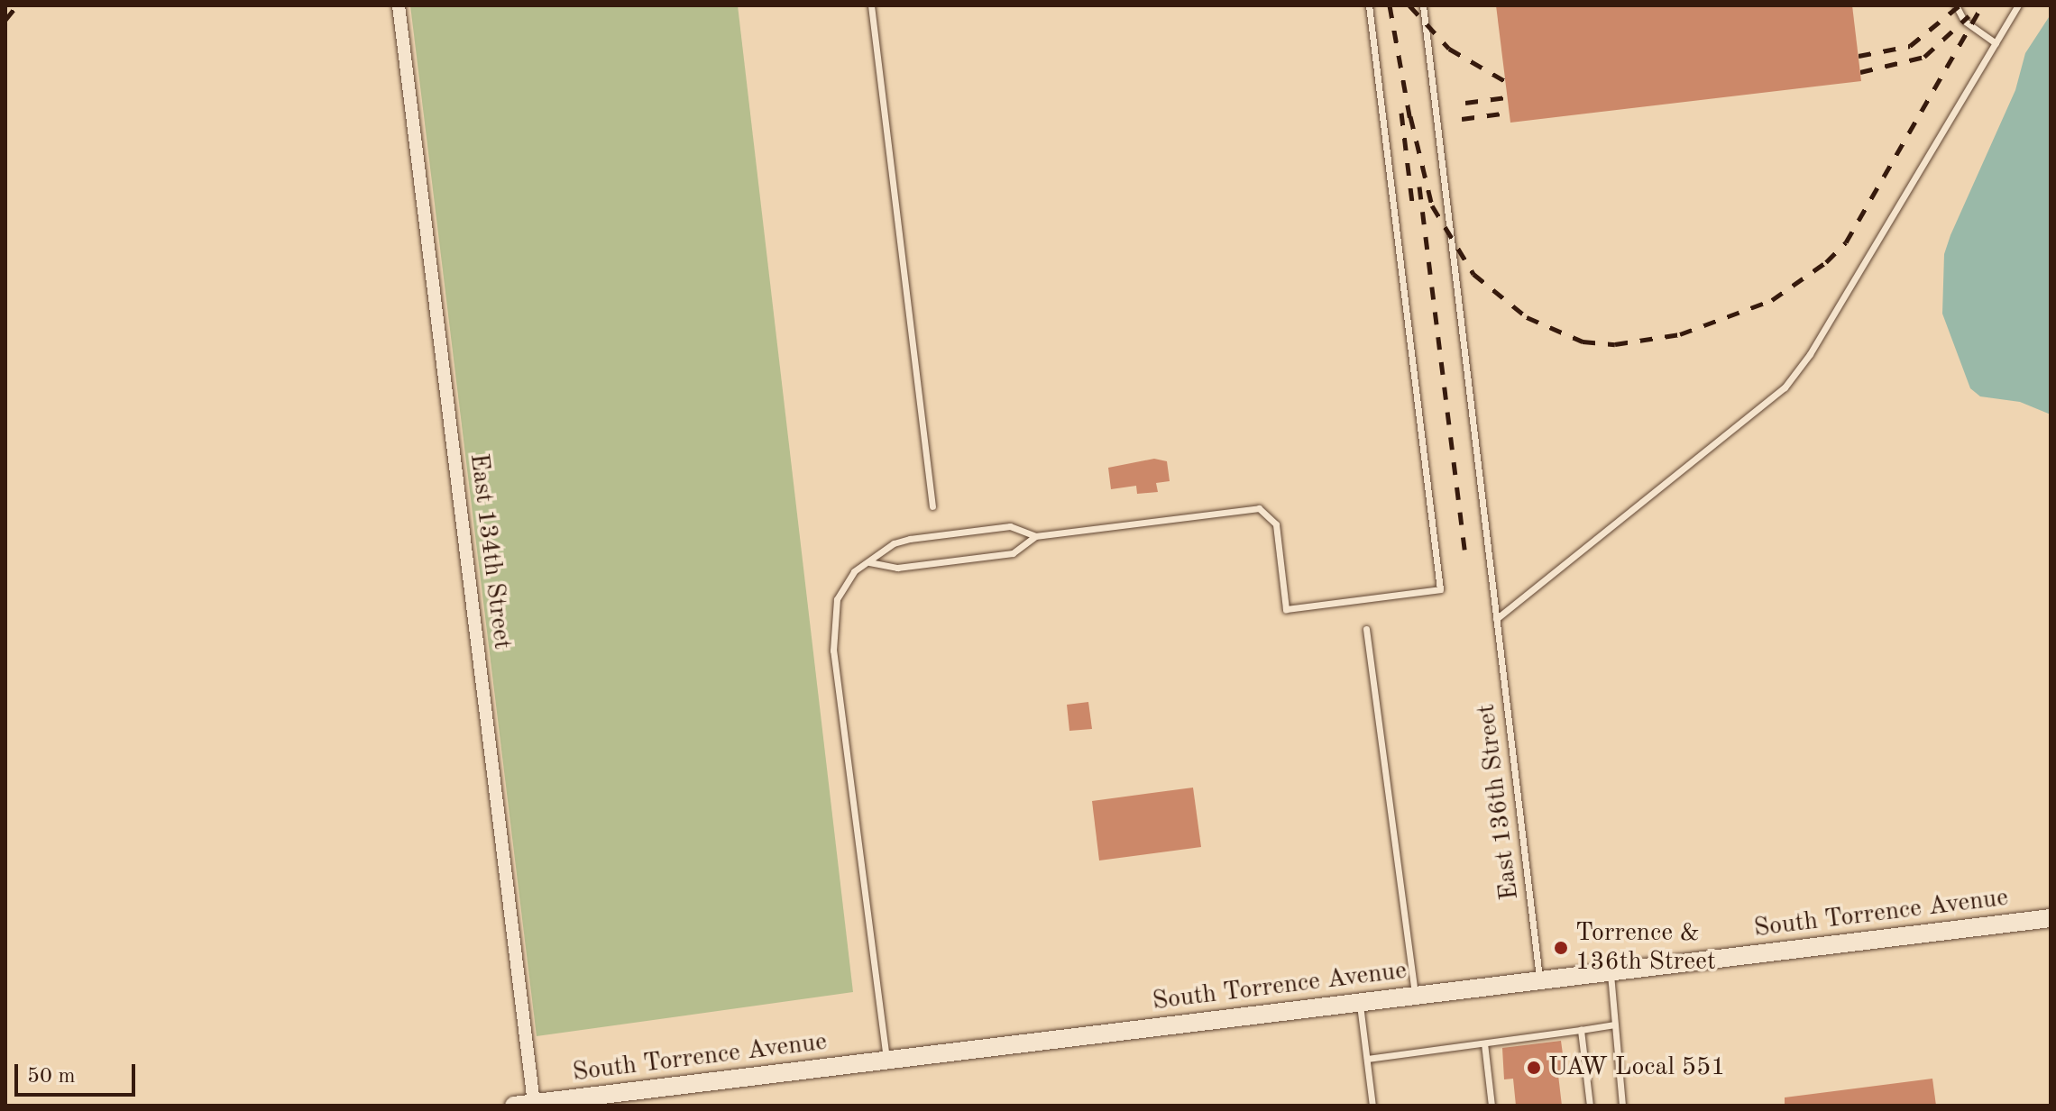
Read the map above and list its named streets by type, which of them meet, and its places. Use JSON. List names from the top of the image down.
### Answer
{
  "streets": {
    "main road": ["South Torrence Avenue"],
    "street": ["East 134th Street"],
    "lane": ["East 136th Street"]
  },
  "crossings": [
    ["East 134th Street", "South Torrence Avenue"],
    ["East 136th Street", "South Torrence Avenue"]
  ],
  "places": ["Torrence & 136th Street", "UAW Local 551"],
  "scale_bar": "50 m"
}
